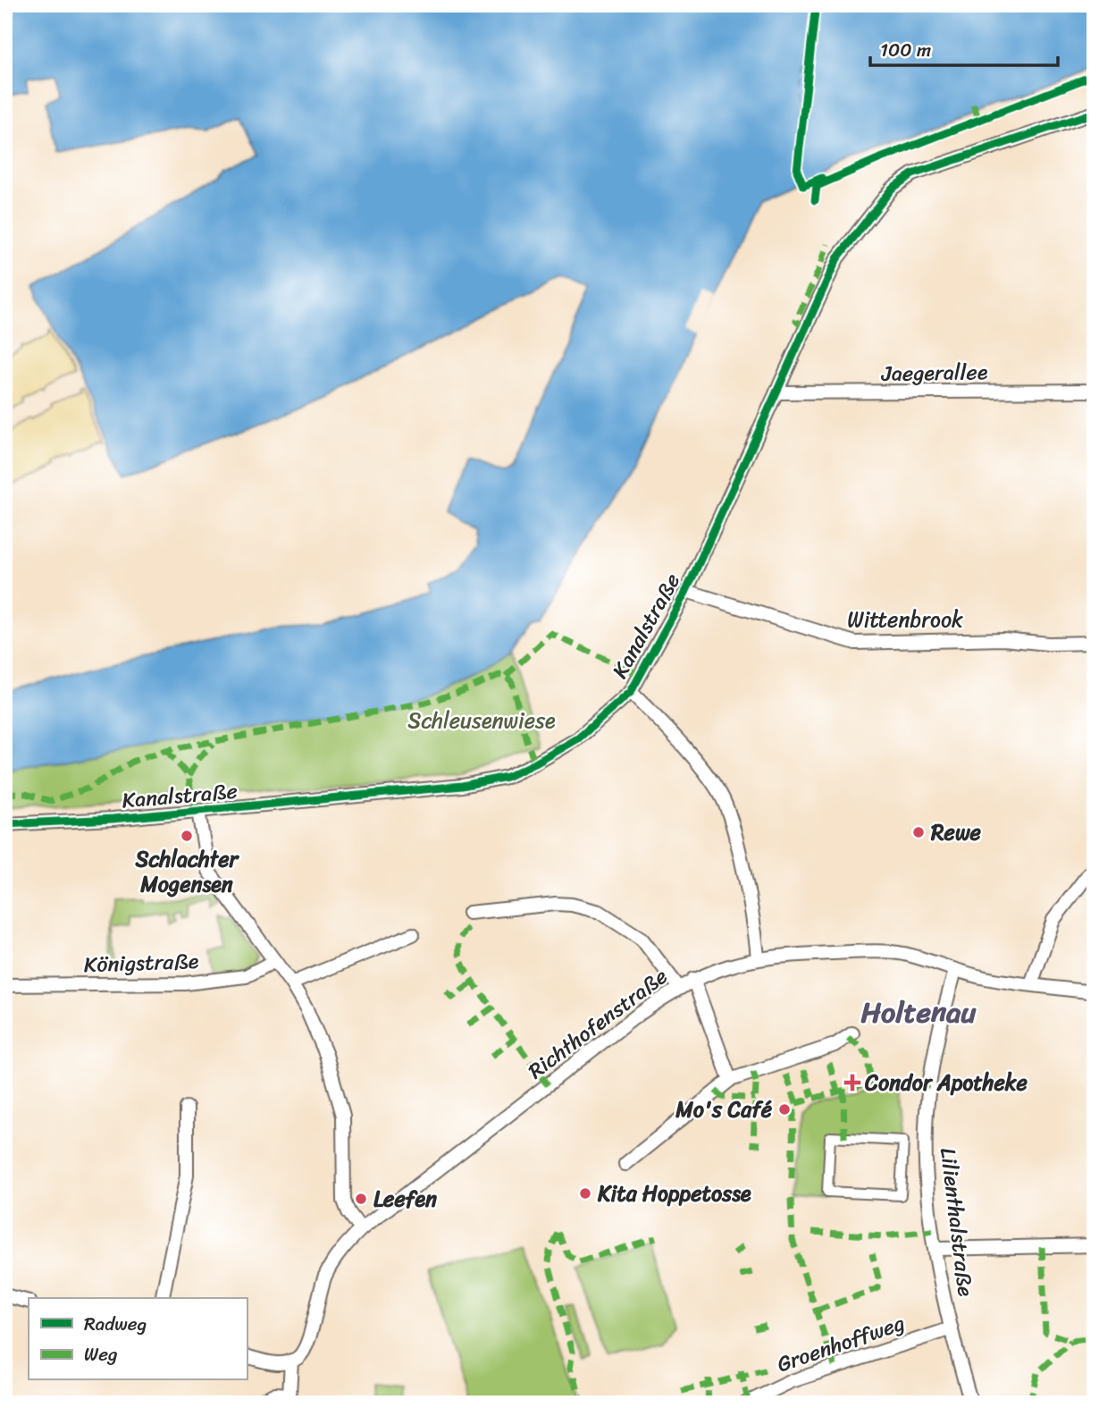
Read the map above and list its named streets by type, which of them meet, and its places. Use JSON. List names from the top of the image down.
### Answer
{
  "streets": {
    "street": [
      "Jaegerallee",
      "Wittenbrook",
      "Kanalstraße",
      "Königstraße",
      "Richthofenstraße",
      "Lilienthalstraße",
      "Groenhoffweg"
    ]
  },
  "crossings": [
    ["Jaegerallee", "Kanalstraße"],
    ["Wittenbrook", "Kanalstraße"],
    ["Richthofenstraße", "Lilienthalstraße"],
    ["Lilienthalstraße", "Groenhoffweg"]
  ],
  "districts": ["Holtenau"],
  "parks": ["Schleusenwiese"],
  "places": {
    "other": [
      "Rewe",
      "Schlachter Mogensen",
      "Mo's Café",
      "Kita Hoppetosse",
      "Leefen"
    ],
    "health": ["Condor Apotheke"]
  },
  "legend": ["Radweg", "Weg"],
  "scale_bar": "100 m"
}
